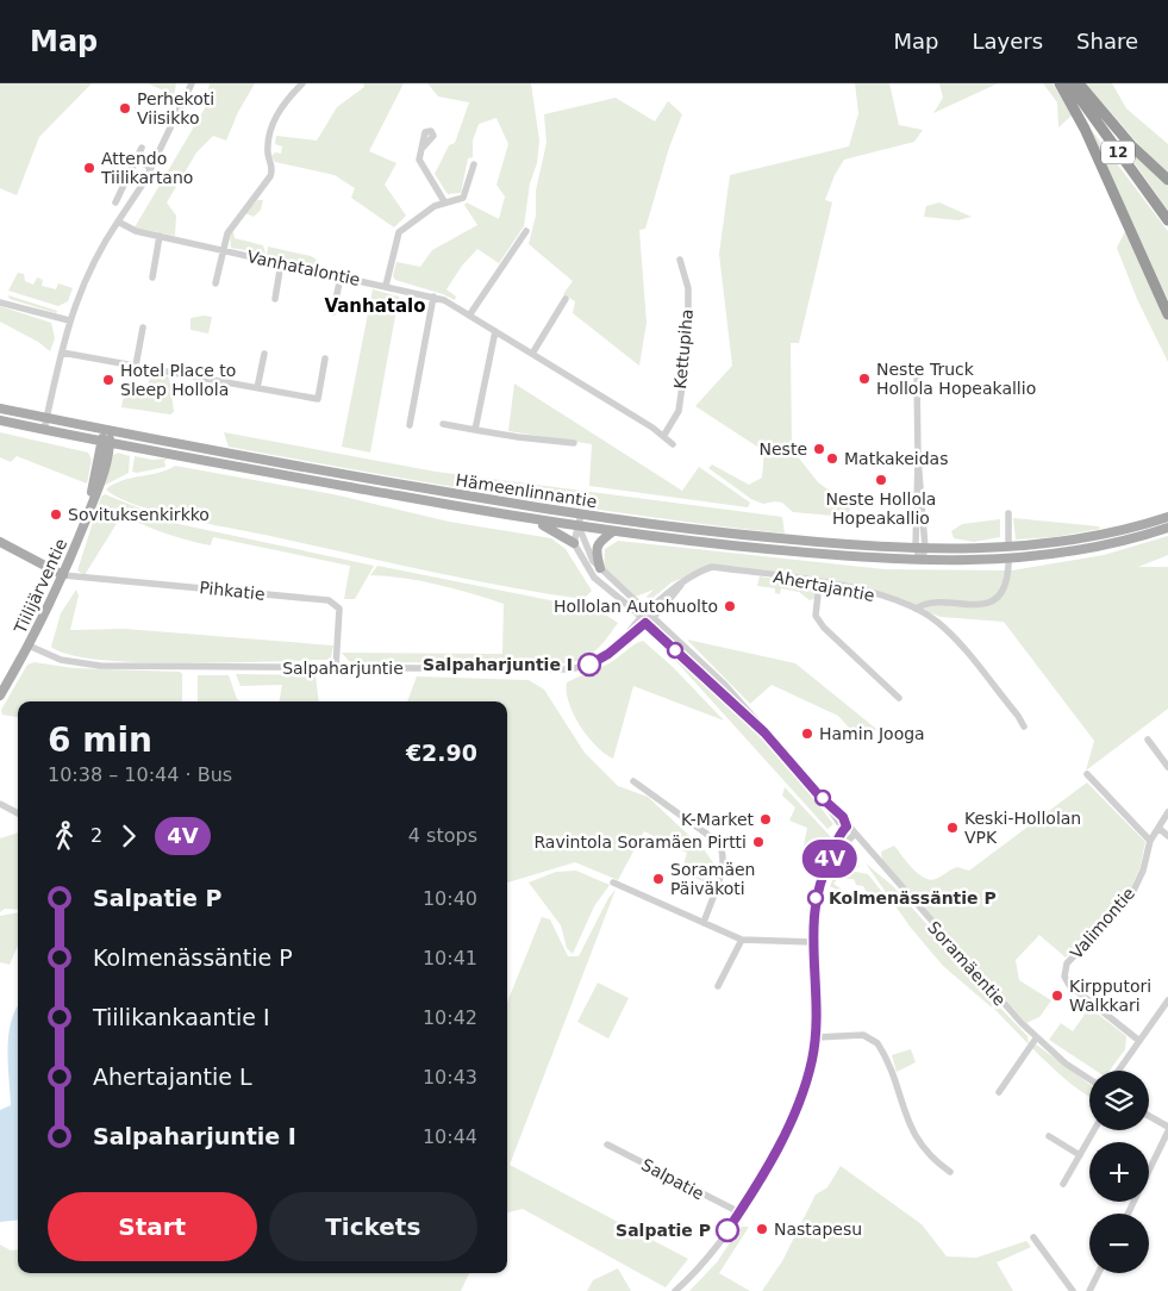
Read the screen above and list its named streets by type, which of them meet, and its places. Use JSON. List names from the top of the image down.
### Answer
{
  "streets": {
    "highway": ["12"],
    "main road": ["Hämeenlinnantie", "Tiilijärventie"],
    "street": [
      "Vanhatalontie",
      "Kettupiha",
      "Ahertajantie",
      "Pihkatie",
      "Salpaharjuntie",
      "Valimontie",
      "Soramäentie",
      "Salpatie"
    ]
  },
  "crossings": [
    ["Vanhatalontie", "Kettupiha"],
    ["Hämeenlinnantie", "Tiilijärventie"],
    ["Hämeenlinnantie", "Soramäentie"],
    ["Tiilijärventie", "Pihkatie"],
    ["Tiilijärventie", "Salpaharjuntie"],
    ["Ahertajantie", "Soramäentie"],
    ["Pihkatie", "Salpaharjuntie"],
    ["Salpaharjuntie", "Soramäentie"]
  ],
  "districts": ["Vanhatalo"],
  "places": [
    "Perhekoti Viisikko",
    "Attendo Tiilikartano",
    "Neste Truck Hollola Hopeakallio",
    "Hotel Place to Sleep Hollola",
    "Neste",
    "Matkakeidas",
    "Neste Hollola Hopeakallio",
    "Sovituksenkirkko",
    "Hollolan Autohuolto",
    "Salpaharjuntie I",
    "Hamin Jooga",
    "K-Market",
    "Keski-Hollolan VPK",
    "Ravintola Soramäen Pirtti",
    "Soramäen Päiväkoti",
    "Kolmenässäntie P",
    "Kirpputori Walkkari",
    "Nastapesu",
    "Salpatie P"
  ],
  "lines": ["bus line 4V"],
  "page": {
    "header": "Map",
    "nav": ["Map", "Layers", "Share"],
    "on_map": "4V",
    "heading": ["6 min", "10:38 – 10:44 · Bus", "€2.90"],
    "legs": ["2", "4V", "4 stops"],
    "list": [
      {
        "name": "Salpatie P",
        "value": "10:40"
      },
      {
        "name": "Kolmenässäntie P",
        "value": "10:41"
      },
      {
        "name": "Tiilikankaantie I",
        "value": "10:42"
      },
      {
        "name": "Ahertajantie L",
        "value": "10:43"
      },
      {
        "name": "Salpaharjuntie I",
        "value": "10:44"
      }
    ],
    "map_buttons": ["+", "−"],
    "buttons": ["Start", "Tickets"]
  }
}
